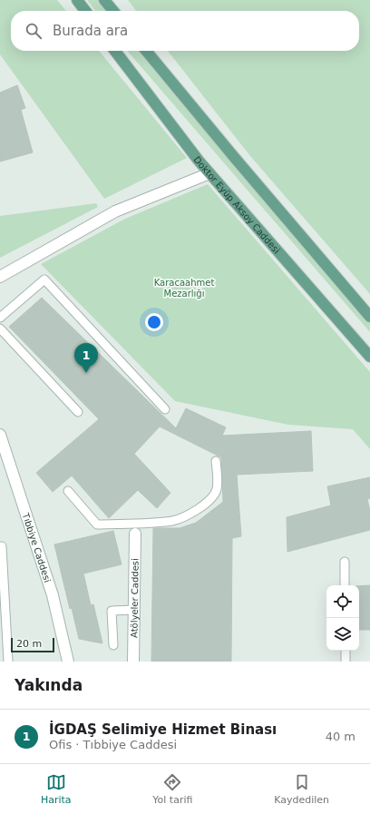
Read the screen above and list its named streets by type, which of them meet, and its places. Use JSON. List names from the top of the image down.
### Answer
{
  "streets": {
    "main road": ["Doktor Eyüp Aksoy Caddesi"],
    "street": ["Tıbbiye Caddesi", "Atölyeler Caddesi"]
  },
  "parks": ["Karacaahmet Mezarlığı"],
  "scale_bar": "20 m",
  "page": {
    "search": "Burada ara",
    "pins": "1",
    "scale": "20 m",
    "heading": "Yakında",
    "list": [
      {
        "mark": "1",
        "name": "İGDAŞ Selimiye Hizmet Binası",
        "note": "Ofis · Tıbbiye Caddesi",
        "value": "40 m"
      }
    ],
    "nav": ["Harita", "Yol tarifi", "Kaydedilen"]
  }
}
